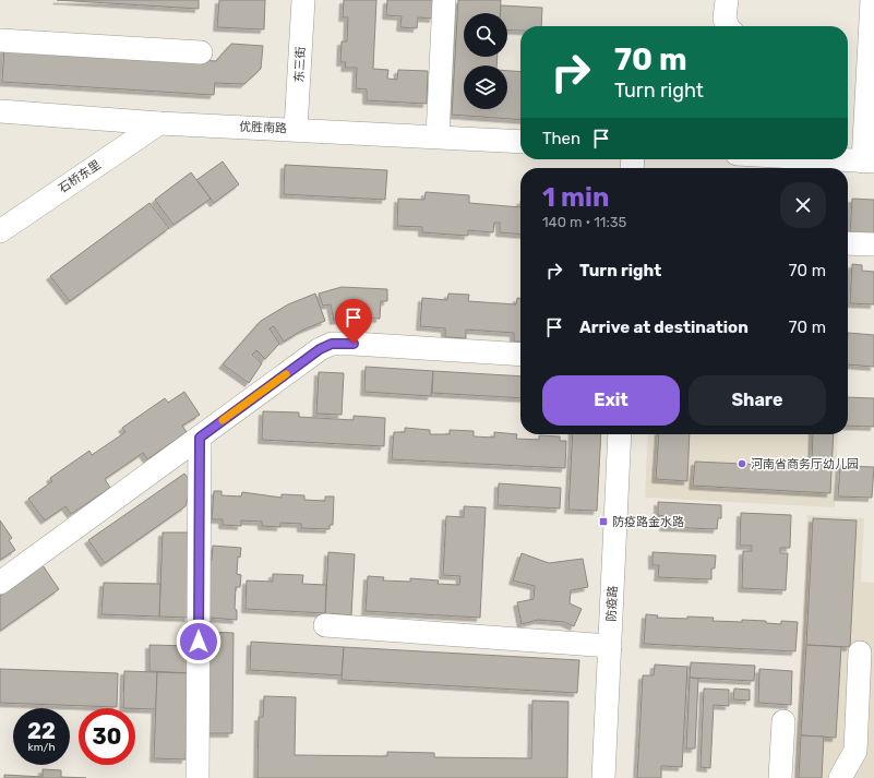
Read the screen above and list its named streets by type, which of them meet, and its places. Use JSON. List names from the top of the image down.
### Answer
{
  "streets": {
    "street": [
      "东三街",
      "优胜南路",
      "石桥东里",
      "防疫路"
    ]
  },
  "crossings": [
    ["东三街", "优胜南路"],
    ["优胜南路", "石桥东里"]
  ],
  "places": {
    "other": ["河南省商务厅幼儿园"],
    "transit": ["防疫路金水路"]
  },
  "page": {
    "turn": ["70 m", "Turn right"],
    "then": "Then",
    "heading": ["1 min", "140 m · 11:35"],
    "list": [
      {
        "name": "Turn right",
        "value": "70 m"
      },
      {
        "name": "Arrive at destination",
        "value": "70 m"
      }
    ],
    "buttons": ["Exit", "Share"],
    "speed": "22 km/h",
    "limit": "30"
  }
}
